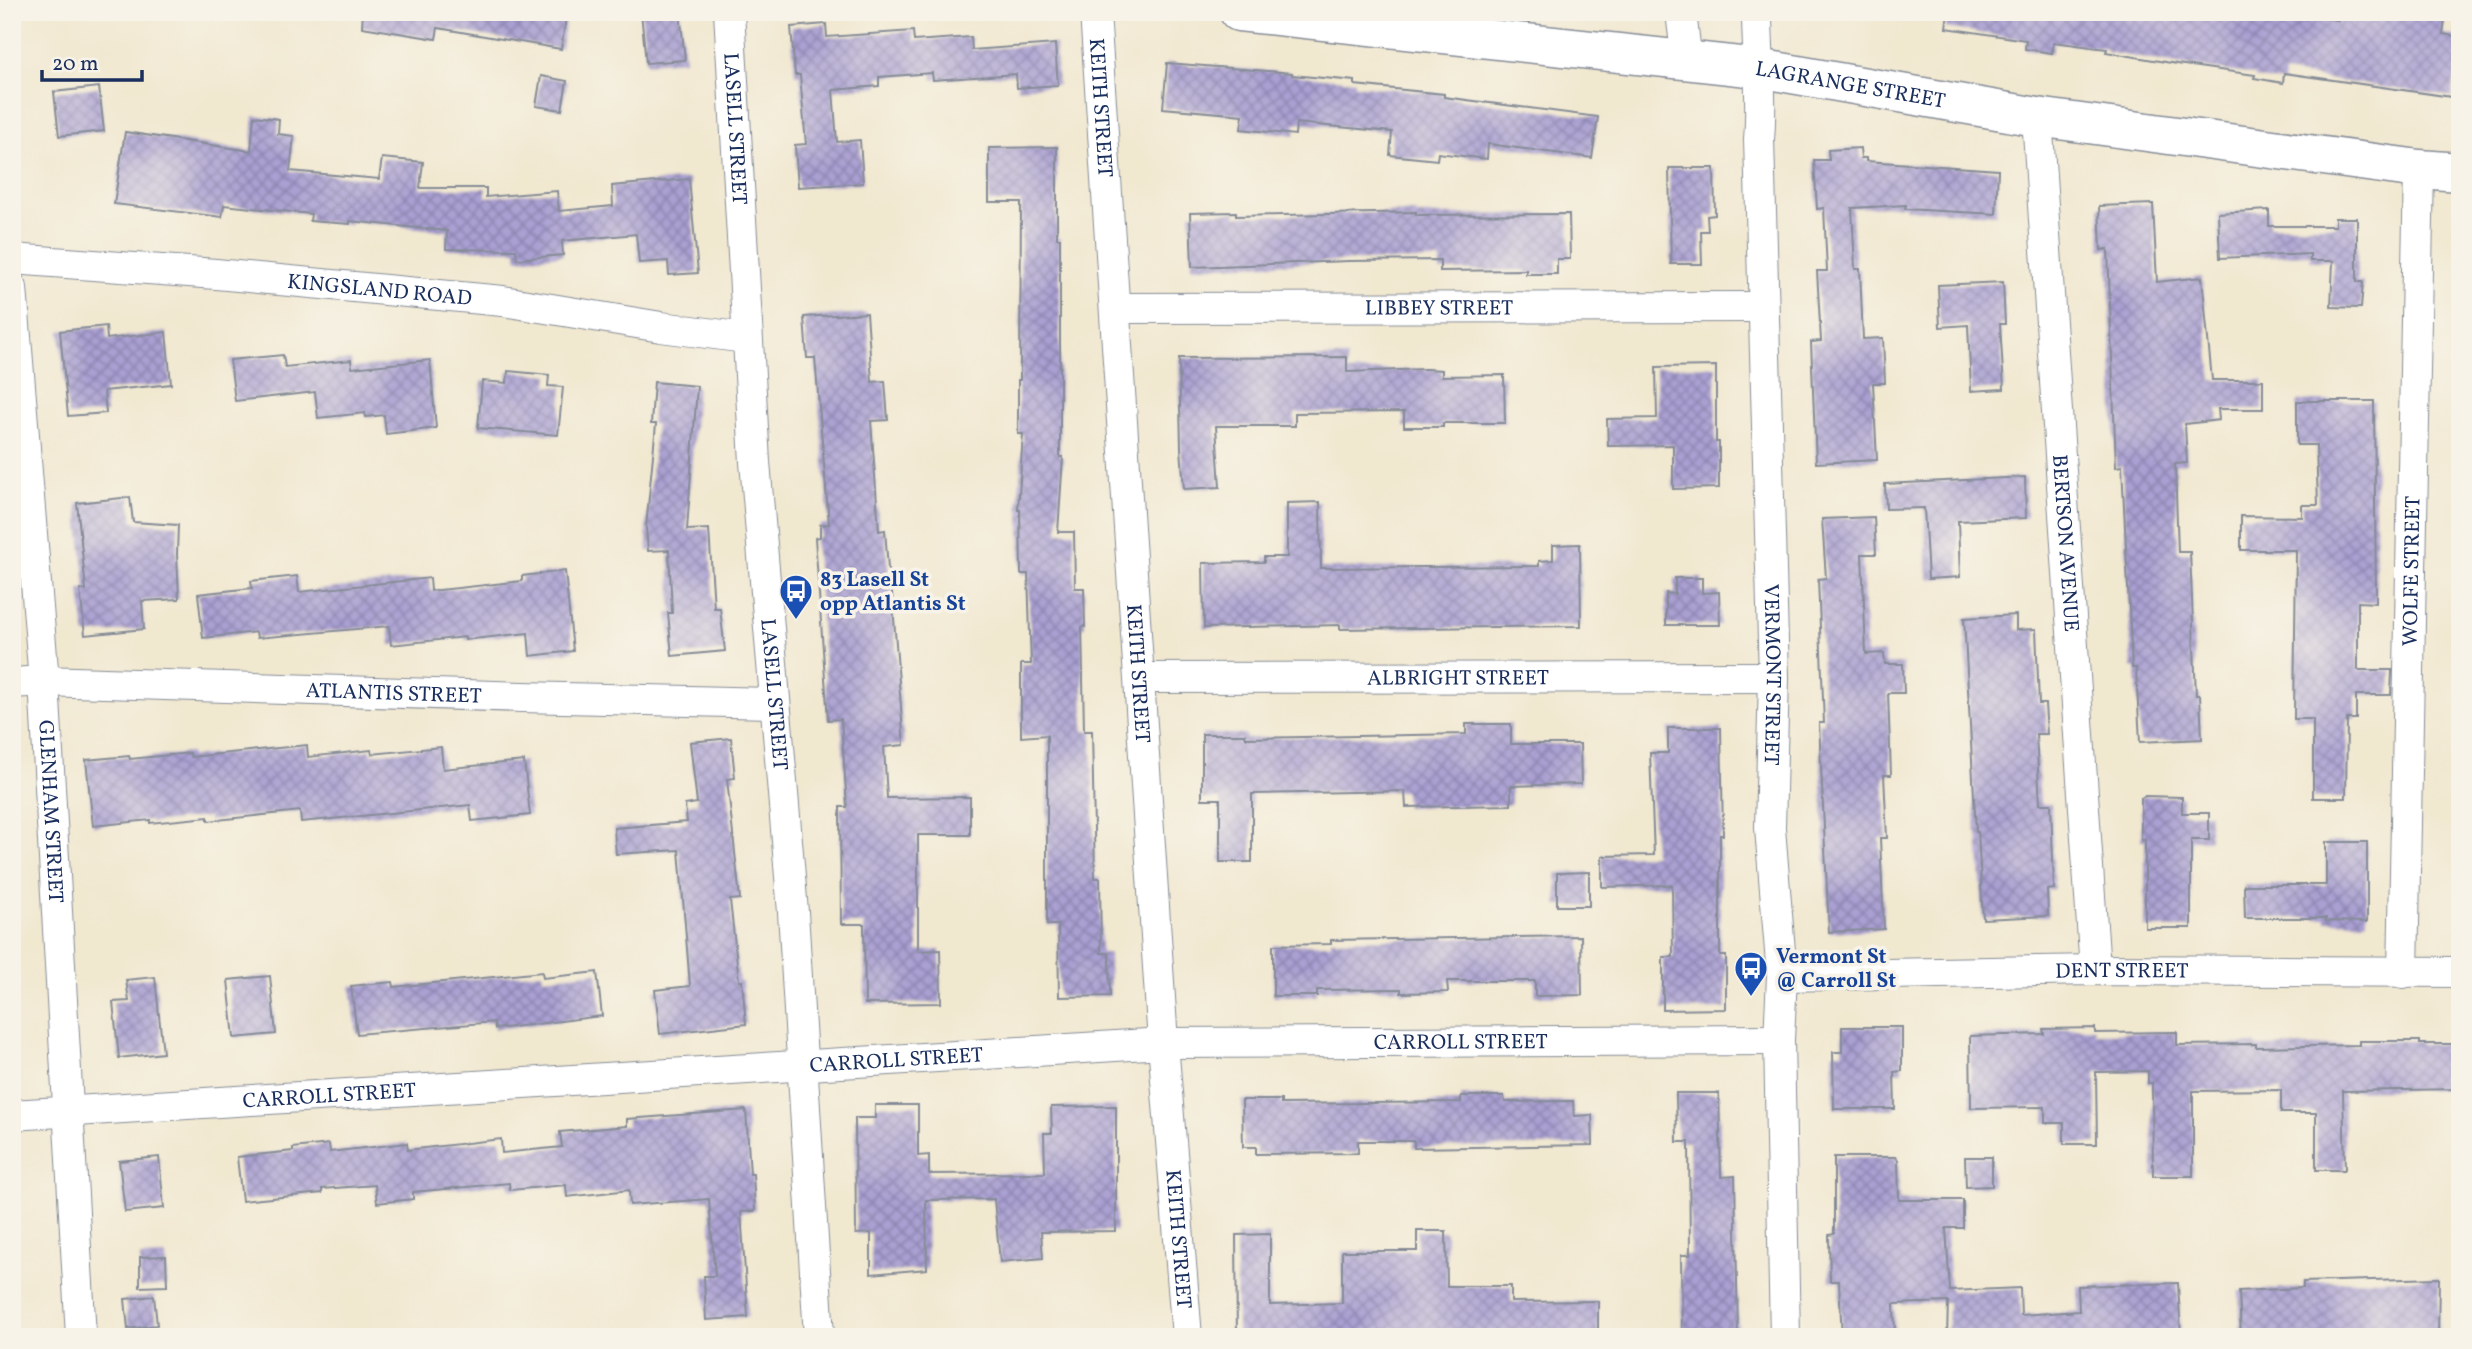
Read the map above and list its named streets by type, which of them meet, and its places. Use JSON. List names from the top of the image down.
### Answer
{
  "streets": {
    "main road": ["LAGRANGE STREET"],
    "street": [
      "KEITH STREET",
      "LASELL STREET",
      "KINGSLAND ROAD",
      "LIBBEY STREET",
      "BERTSON AVENUE",
      "WOLFE STREET",
      "VERMONT STREET",
      "ALBRIGHT STREET",
      "ATLANTIS STREET",
      "GLENHAM STREET",
      "DENT STREET",
      "CARROLL STREET"
    ]
  },
  "crossings": [
    ["LAGRANGE STREET", "BERTSON AVENUE"],
    ["LAGRANGE STREET", "WOLFE STREET"],
    ["LAGRANGE STREET", "VERMONT STREET"],
    ["KEITH STREET", "LIBBEY STREET"],
    ["KEITH STREET", "ALBRIGHT STREET"],
    ["KEITH STREET", "CARROLL STREET"],
    ["LASELL STREET", "KINGSLAND ROAD"],
    ["LASELL STREET", "ATLANTIS STREET"],
    ["LASELL STREET", "CARROLL STREET"],
    ["LIBBEY STREET", "VERMONT STREET"],
    ["BERTSON AVENUE", "DENT STREET"],
    ["WOLFE STREET", "DENT STREET"],
    ["VERMONT STREET", "ALBRIGHT STREET"],
    ["VERMONT STREET", "DENT STREET"],
    ["VERMONT STREET", "CARROLL STREET"],
    ["ATLANTIS STREET", "GLENHAM STREET"],
    ["GLENHAM STREET", "CARROLL STREET"]
  ],
  "places": {
    "bus stop": ["83 Lasell St opp Atlantis St", "Vermont St @ Carroll St"]
  },
  "scale_bar": "20 m"
}
